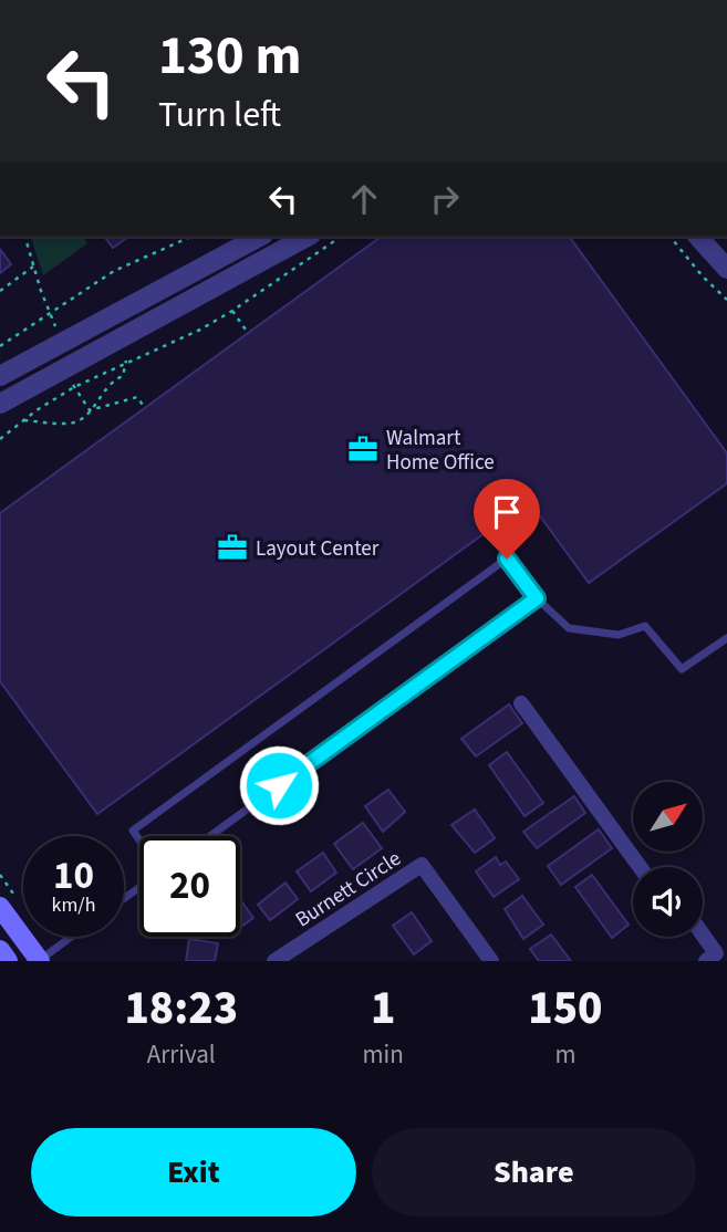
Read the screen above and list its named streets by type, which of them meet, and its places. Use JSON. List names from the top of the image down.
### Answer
{
  "streets": {
    "street": ["Burnett Circle"]
  },
  "places": {
    "office": ["Walmart Home Office", "Layout Center"]
  },
  "north": "top right",
  "page": {
    "turn": ["130 m", "Turn left"],
    "speed": "10 km/h",
    "limit": "20",
    "eta": [
      "18:23",
      "Arrival",
      "1",
      "min",
      "150",
      "m"
    ],
    "buttons": ["Exit", "Share"]
  }
}
